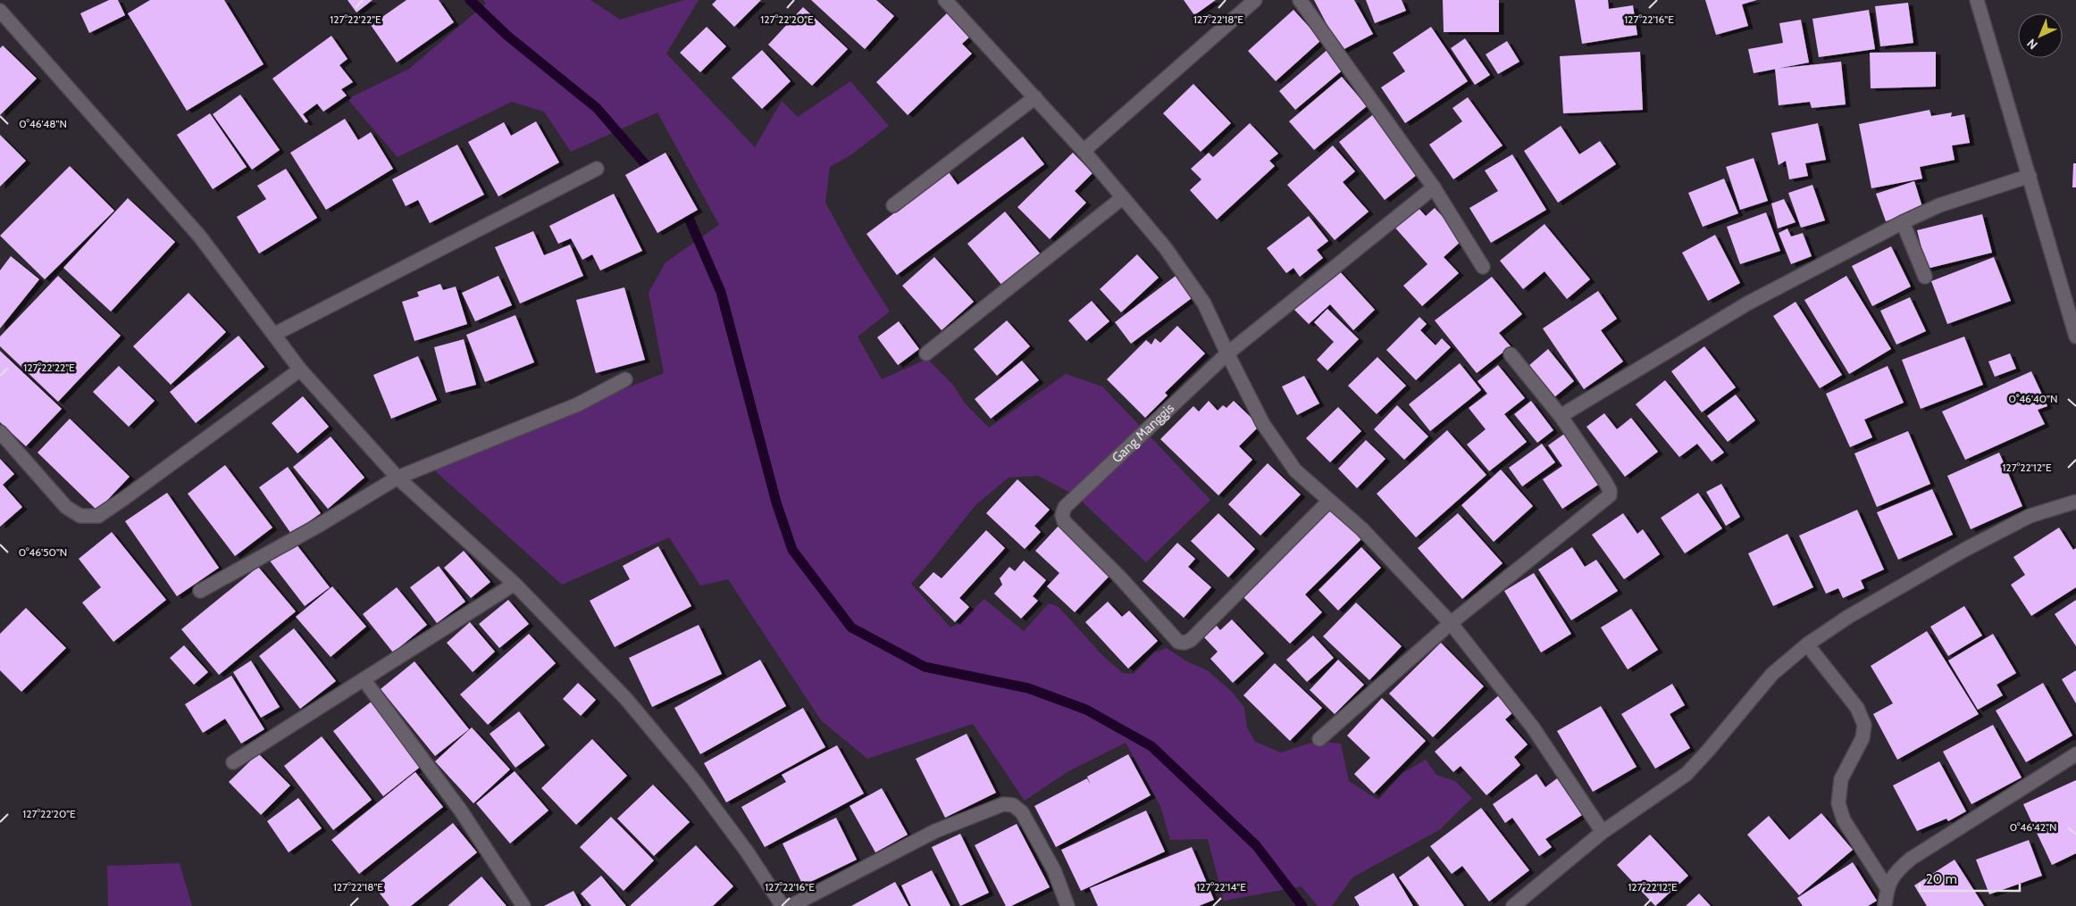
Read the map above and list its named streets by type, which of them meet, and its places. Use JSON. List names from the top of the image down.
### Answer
{
  "streets": {
    "street": ["Gang Manggis"]
  },
  "scale_bar": "20 m",
  "north": "bottom left",
  "coordinates": [
    "127°22'16\"E",
    "127°22'22\"E",
    "127°22'20\"E",
    "127°22'18\"E",
    "0°46'48\"N",
    "0°46'40\"N",
    "127°22'12\"E",
    "0°46'50\"N",
    "0°46'42\"N",
    "127°22'14\"E"
  ]
}
